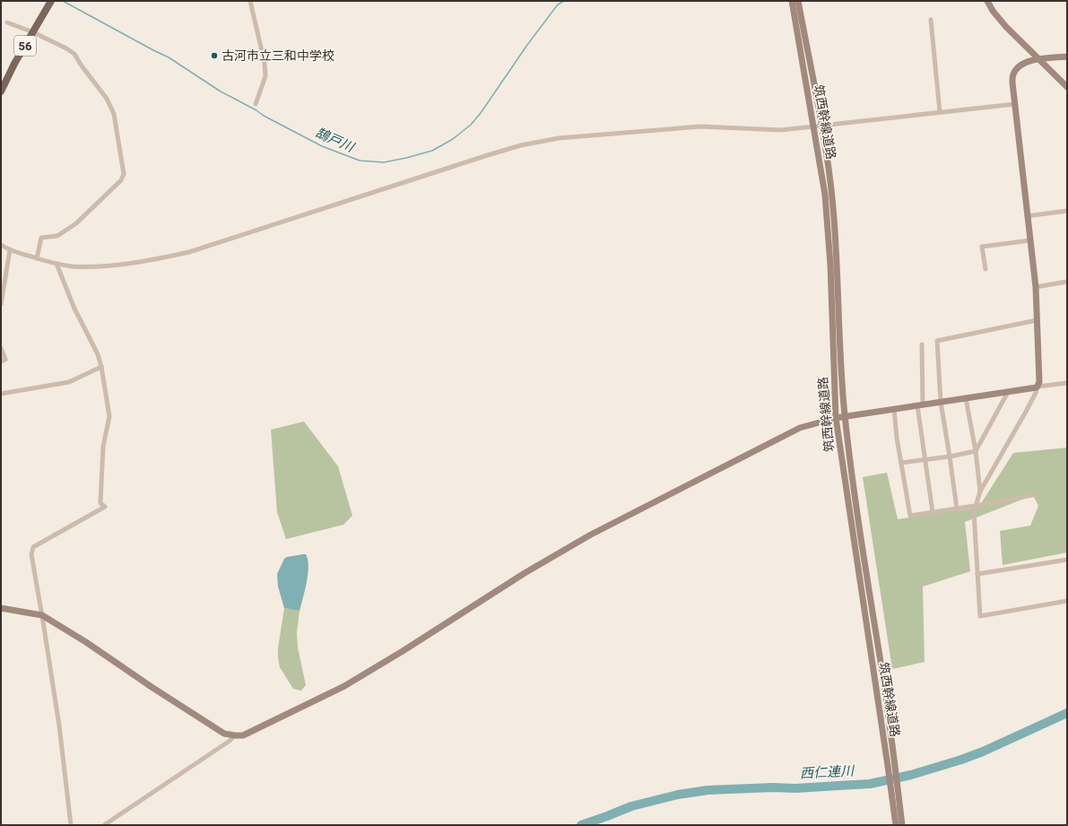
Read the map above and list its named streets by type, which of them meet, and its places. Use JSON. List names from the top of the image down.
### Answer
{
  "streets": {
    "main road": ["56"],
    "street": ["筑西幹線道路"]
  },
  "water": ["鵠戸川", "西仁連川"],
  "places": ["古河市立三和中学校"]
}
